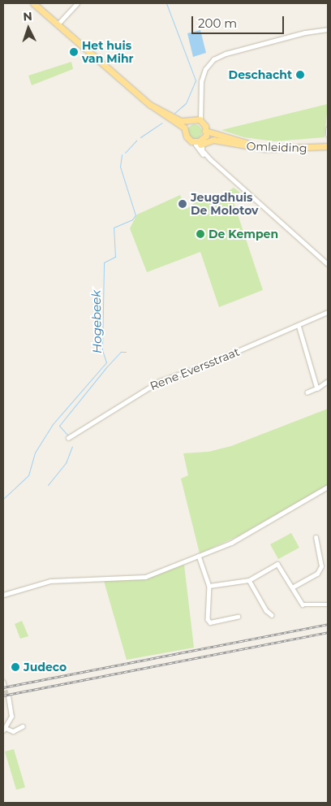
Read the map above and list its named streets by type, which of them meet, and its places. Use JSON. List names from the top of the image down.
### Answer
{
  "streets": {
    "main road": ["Omleiding"],
    "street": ["Rene Eversstraat"]
  },
  "water": ["Hogebeek"],
  "places": [
    "Het huis van Mihr",
    "Deschacht",
    "Jeugdhuis De Molotov",
    "De Kempen",
    "Judeco"
  ],
  "scale_bar": "200 m",
  "north": "top"
}
